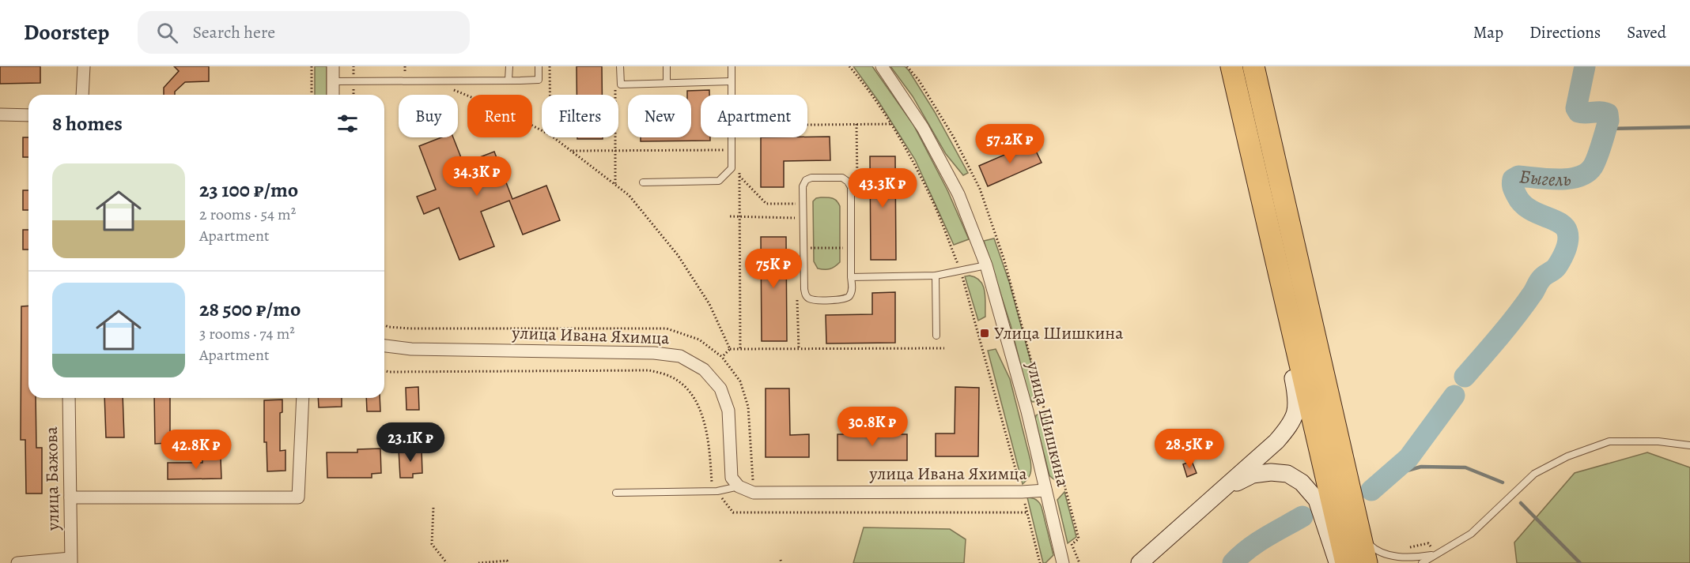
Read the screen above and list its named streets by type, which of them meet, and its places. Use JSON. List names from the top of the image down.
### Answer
{
  "streets": {
    "street": ["улица Ивана Яхимца", "улица Шишкина", "улица Бажова"]
  },
  "crossings": [
    ["улица Ивана Яхимца", "улица Шишкина"]
  ],
  "water": ["Быгель"],
  "places": {
    "transit": ["Улица Шишкина"]
  },
  "page": {
    "header": "Doorstep",
    "search": "Search here",
    "nav": ["Map", "Directions", "Saved"],
    "chip": [
      "Buy",
      "Rent",
      "Filters",
      "New",
      "Apartment"
    ],
    "heading": "8 homes",
    "price": [
      "57.2K ₽",
      "34.3K ₽",
      "43.3K ₽",
      "75K ₽",
      "30.8K ₽",
      "23.1K ₽",
      "28.5K ₽",
      "42.8K ₽"
    ],
    "list": [
      {
        "name": "23 100 ₽/mo",
        "note": "2 rooms · 54 m² · Apartment"
      },
      {
        "name": "28 500 ₽/mo",
        "note": "3 rooms · 74 m² · Apartment"
      }
    ]
  }
}
